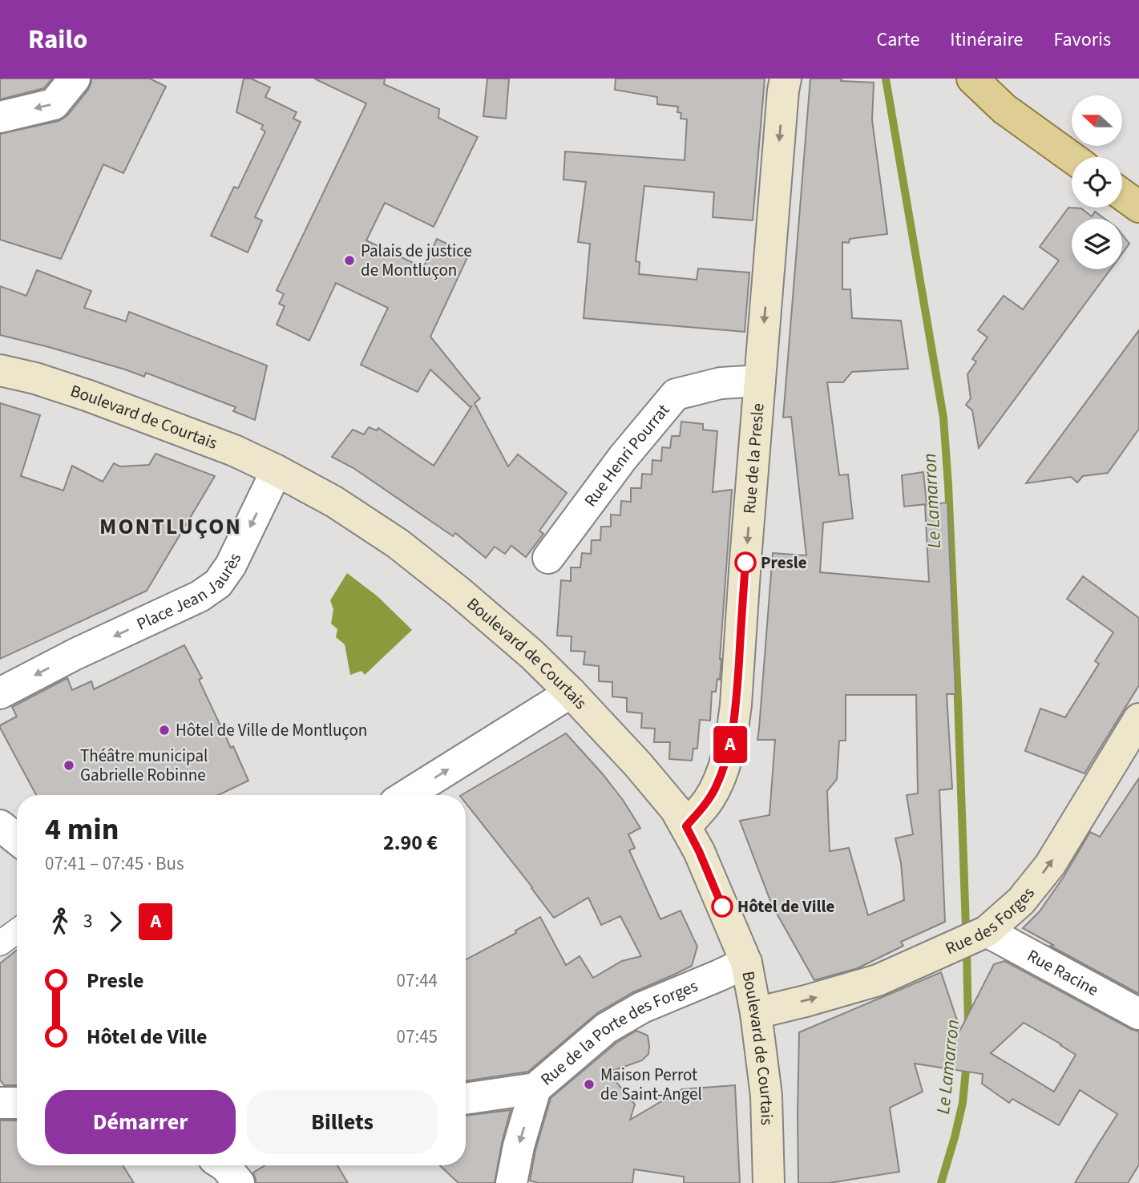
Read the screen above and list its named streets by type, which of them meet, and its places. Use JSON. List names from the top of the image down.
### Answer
{
  "streets": {
    "main road": ["Boulevard de Courtais", "Rue de la Presle", "Rue des Forges"],
    "street": [
      "Rue Henri Pourrat",
      "Place Jean Jaurès",
      "Rue Racine",
      "Rue de la Porte des Forges"
    ]
  },
  "crossings": [
    ["Boulevard de Courtais", "Rue de la Presle"],
    ["Boulevard de Courtais", "Place Jean Jaurès"],
    ["Boulevard de Courtais", "Rue des Forges"],
    ["Boulevard de Courtais", "Rue de la Porte des Forges"],
    ["Rue Henri Pourrat", "Rue de la Presle"],
    ["Rue des Forges", "Rue Racine"]
  ],
  "one_way": ["Rue de la Presle", "Place Jean Jaurès", "Rue des Forges"],
  "districts": ["MONTLUÇON"],
  "water": ["Le Lamarron"],
  "places": [
    "Palais de justice de Montluçon",
    "Presle",
    "Hôtel de Ville de Montluçon",
    "Théâtre municipal Gabrielle Robinne",
    "Hôtel de Ville",
    "Maison Perrot de Saint-Angel"
  ],
  "lines": ["bus line A"],
  "north": "left",
  "page": {
    "header": "Railo",
    "nav": ["Carte", "Itinéraire", "Favoris"],
    "on_map": "A",
    "heading": ["4 min", "07:41 – 07:45 · Bus", "2.90 €"],
    "legs": ["3", "A"],
    "list": [
      {
        "name": "Presle",
        "value": "07:44"
      },
      {
        "name": "Hôtel de Ville",
        "value": "07:45"
      }
    ],
    "buttons": ["Démarrer", "Billets"]
  }
}
